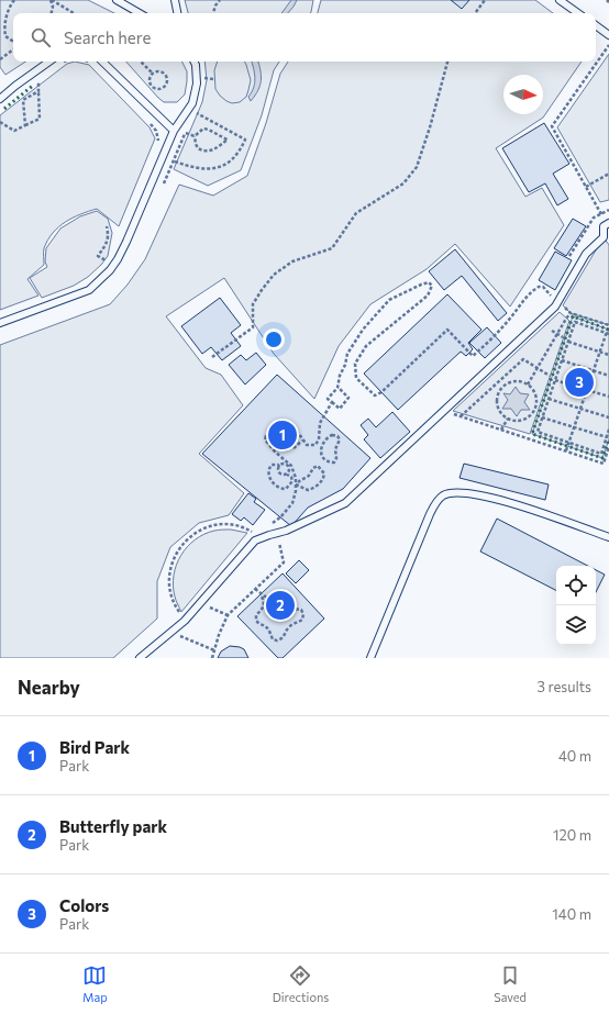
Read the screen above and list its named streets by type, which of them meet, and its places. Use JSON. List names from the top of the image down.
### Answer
{
  "north": "right",
  "page": {
    "search": "Search here",
    "pins": ["3", "1", "2"],
    "heading": ["Nearby", "3 results"],
    "list": [
      {
        "mark": "1",
        "name": "Bird Park",
        "note": "Park",
        "value": "40 m"
      },
      {
        "mark": "2",
        "name": "Butterfly park",
        "note": "Park",
        "value": "120 m"
      },
      {
        "mark": "3",
        "name": "Colors",
        "note": "Park",
        "value": "140 m"
      }
    ],
    "nav": ["Map", "Directions", "Saved"]
  }
}
